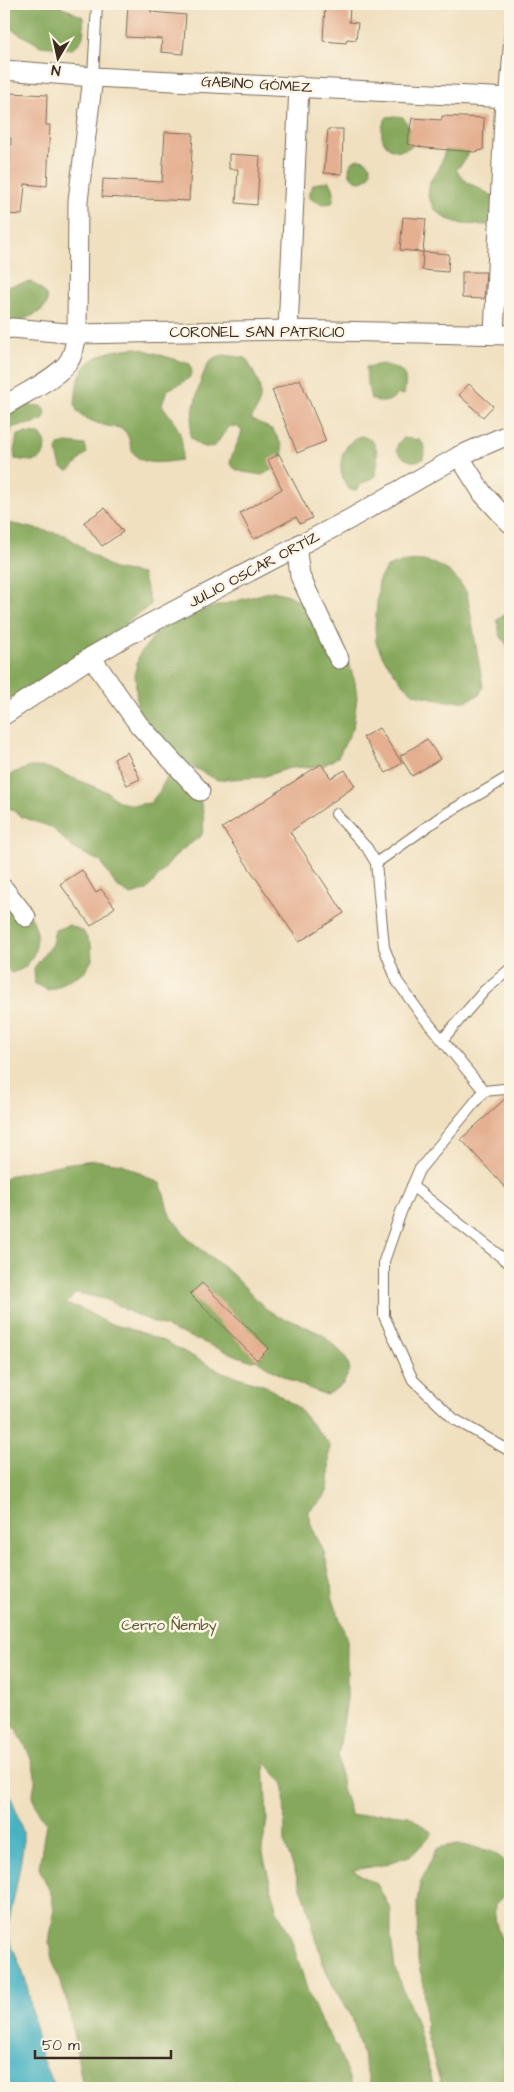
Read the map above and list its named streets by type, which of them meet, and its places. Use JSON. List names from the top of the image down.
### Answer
{
  "streets": {
    "street": ["GABINO GÓMEZ", "CORONEL SAN PATRICIO", "JULIO OSCAR ORTÍZ"]
  },
  "parks": ["Cerro Ñemby"],
  "scale_bar": "50 m",
  "north": "bottom"
}
